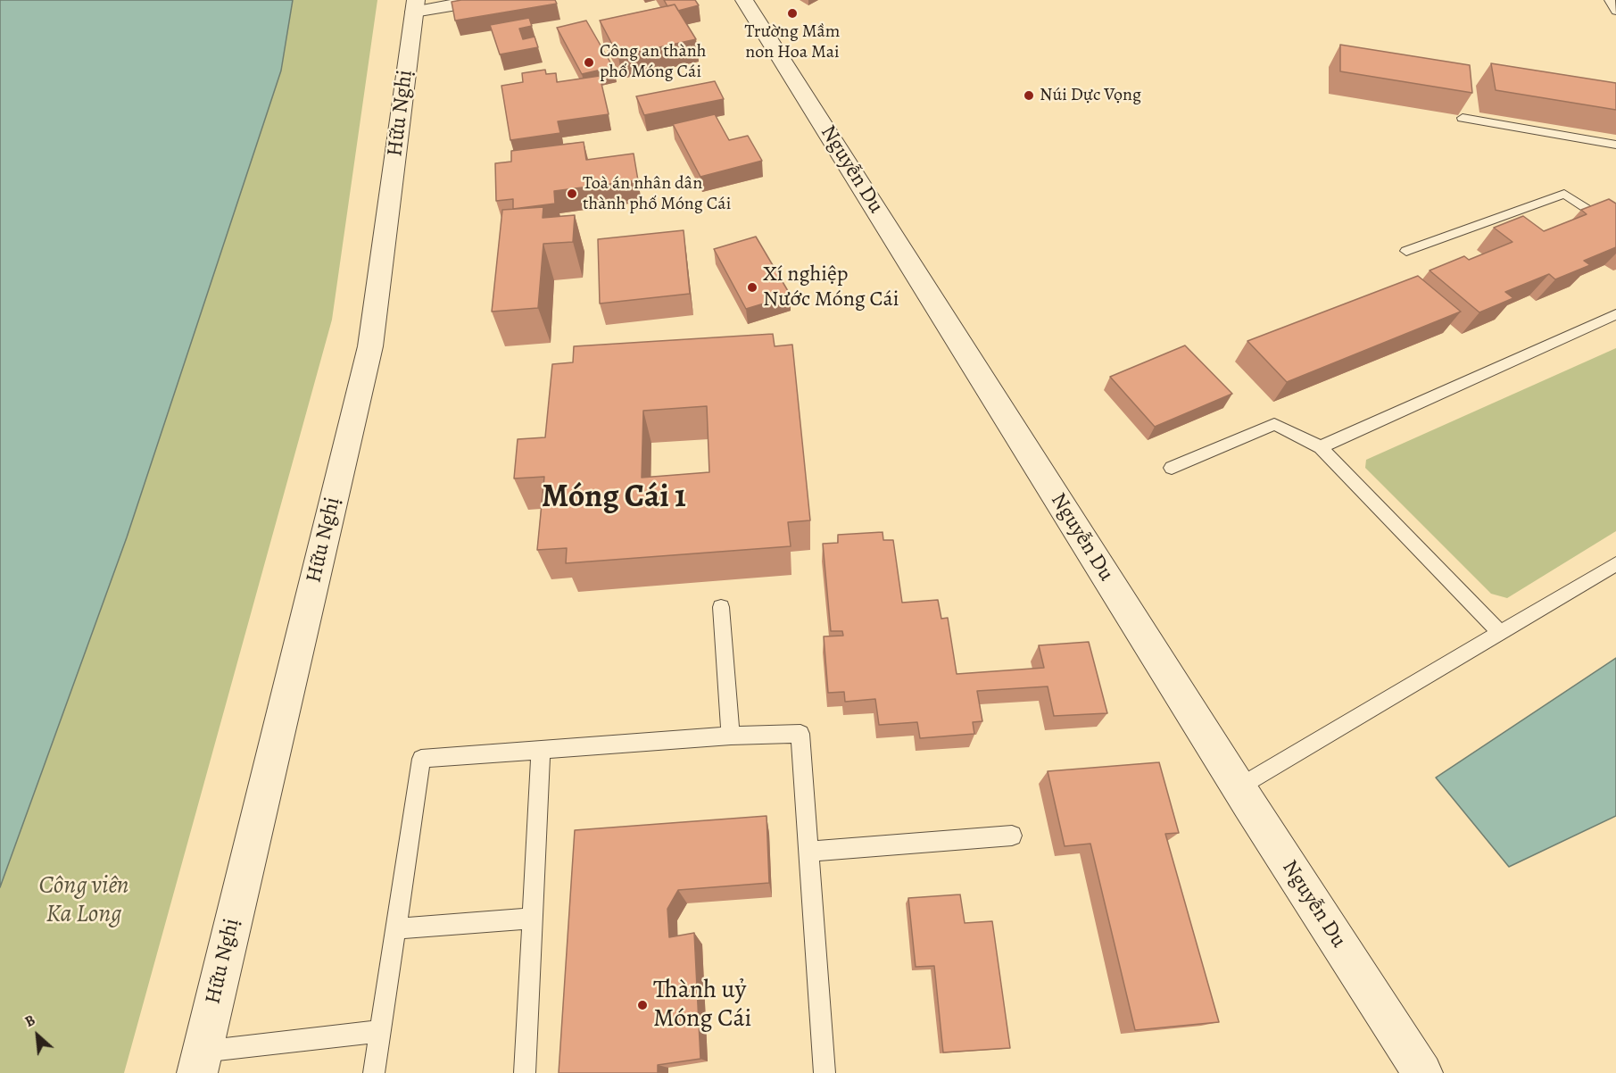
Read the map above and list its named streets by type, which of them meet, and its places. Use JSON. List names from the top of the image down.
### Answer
{
  "streets": {
    "street": ["Hữu Nghị", "Nguyễn Du"]
  },
  "districts": ["Móng Cái 1"],
  "parks": ["Công viên Ka Long"],
  "places": [
    "Trường Mầm non Hoa Mai",
    "Công an thành phố Móng Cái",
    "Núi Dực Vọng",
    "Toà án nhân dân thành phố Móng Cái",
    "Xí nghiệp Nước Móng Cái",
    "Thành uỷ Móng Cái"
  ],
  "north": "top left"
}
